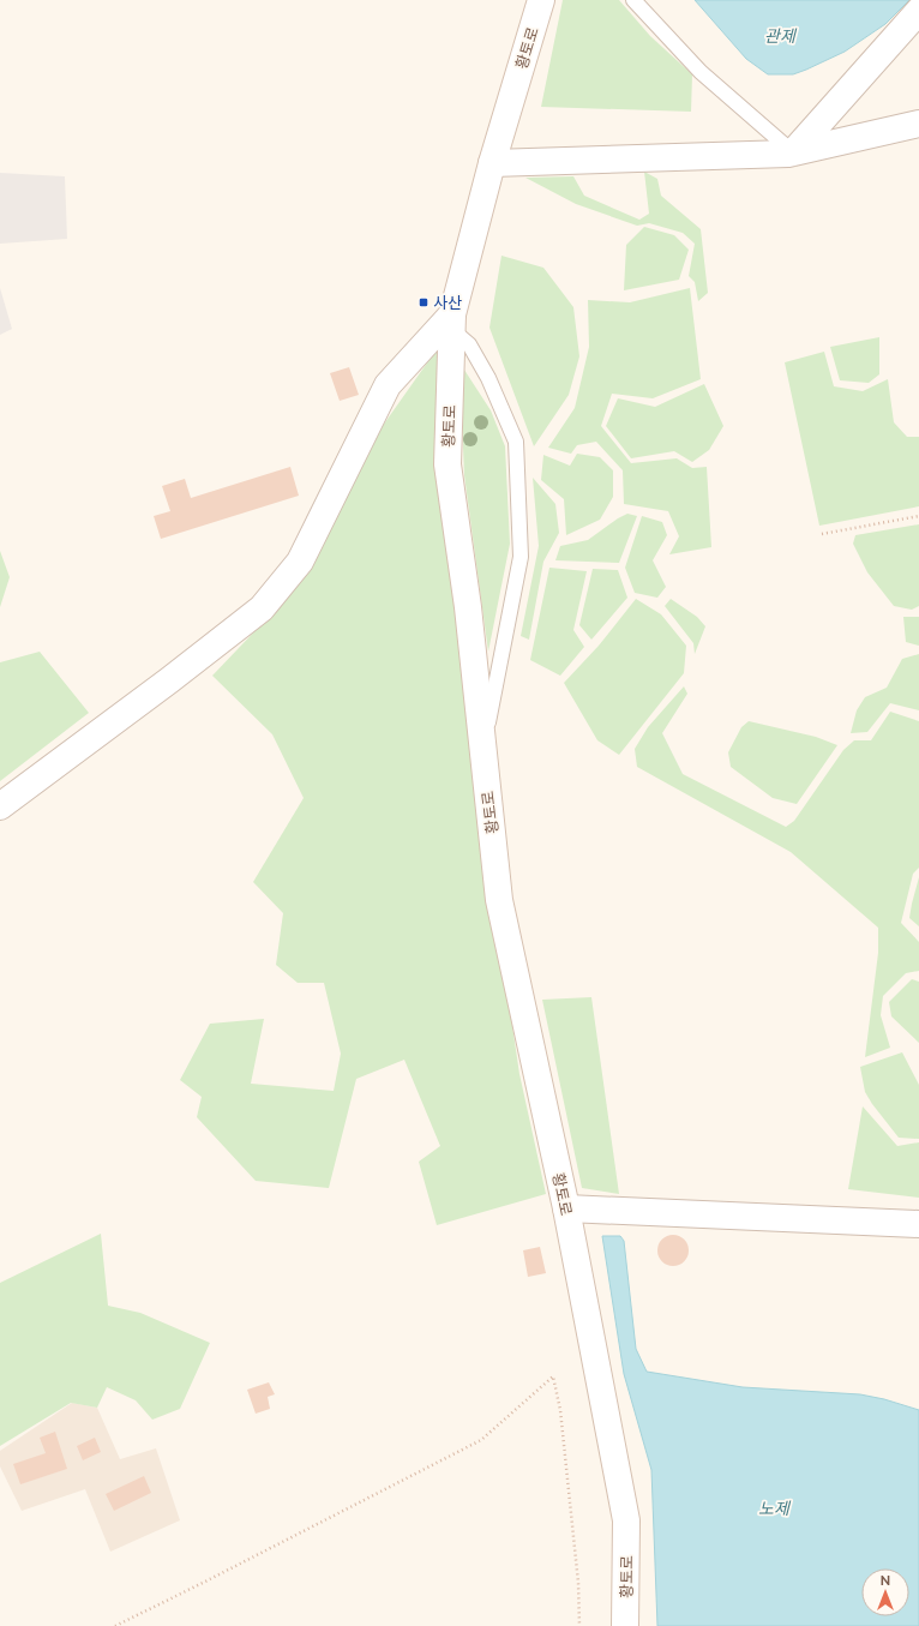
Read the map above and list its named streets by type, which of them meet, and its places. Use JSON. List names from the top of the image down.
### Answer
{
  "streets": {
    "street": ["황토로"]
  },
  "water": ["관제", "노제"],
  "places": {
    "transit": ["사산"]
  },
  "north": "top"
}
